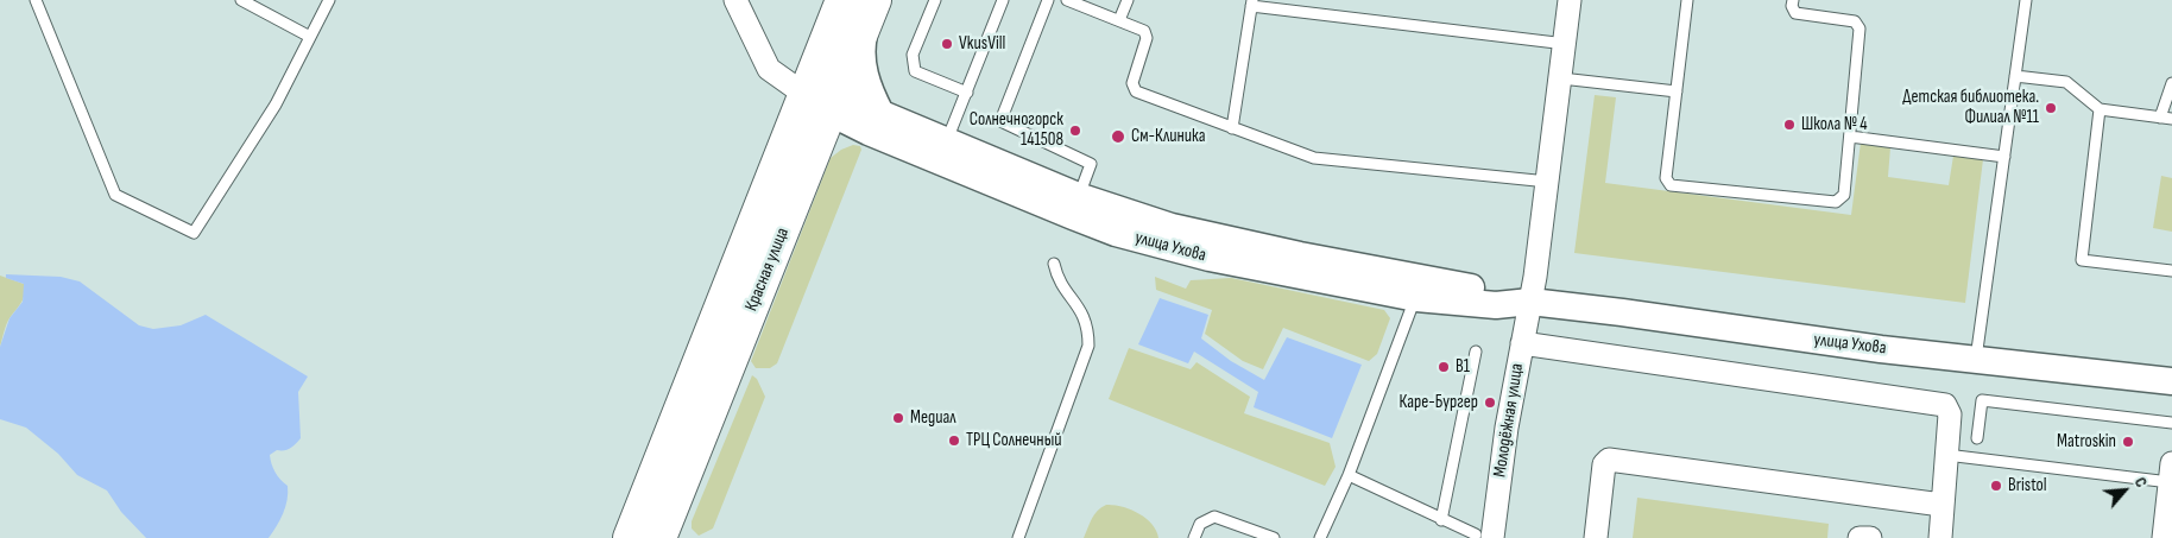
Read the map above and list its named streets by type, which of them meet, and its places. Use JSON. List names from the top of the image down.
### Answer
{
  "streets": {
    "highway": ["Красная улица"],
    "street": ["улица Ухова", "Молодёжная улица"]
  },
  "crossings": [
    ["улица Ухова", "Красная улица"],
    ["улица Ухова", "Молодёжная улица"]
  ],
  "places": [
    "VkusVill",
    "Детская библиотека. Филиал №11",
    "Школа № 4",
    "Солнечногорск 141508",
    "См-Клиника",
    "В1",
    "Каре-Бургер",
    "Медиал",
    "ТРЦ Солнечный",
    "Matroskin",
    "Bristol"
  ],
  "north": "top right"
}
